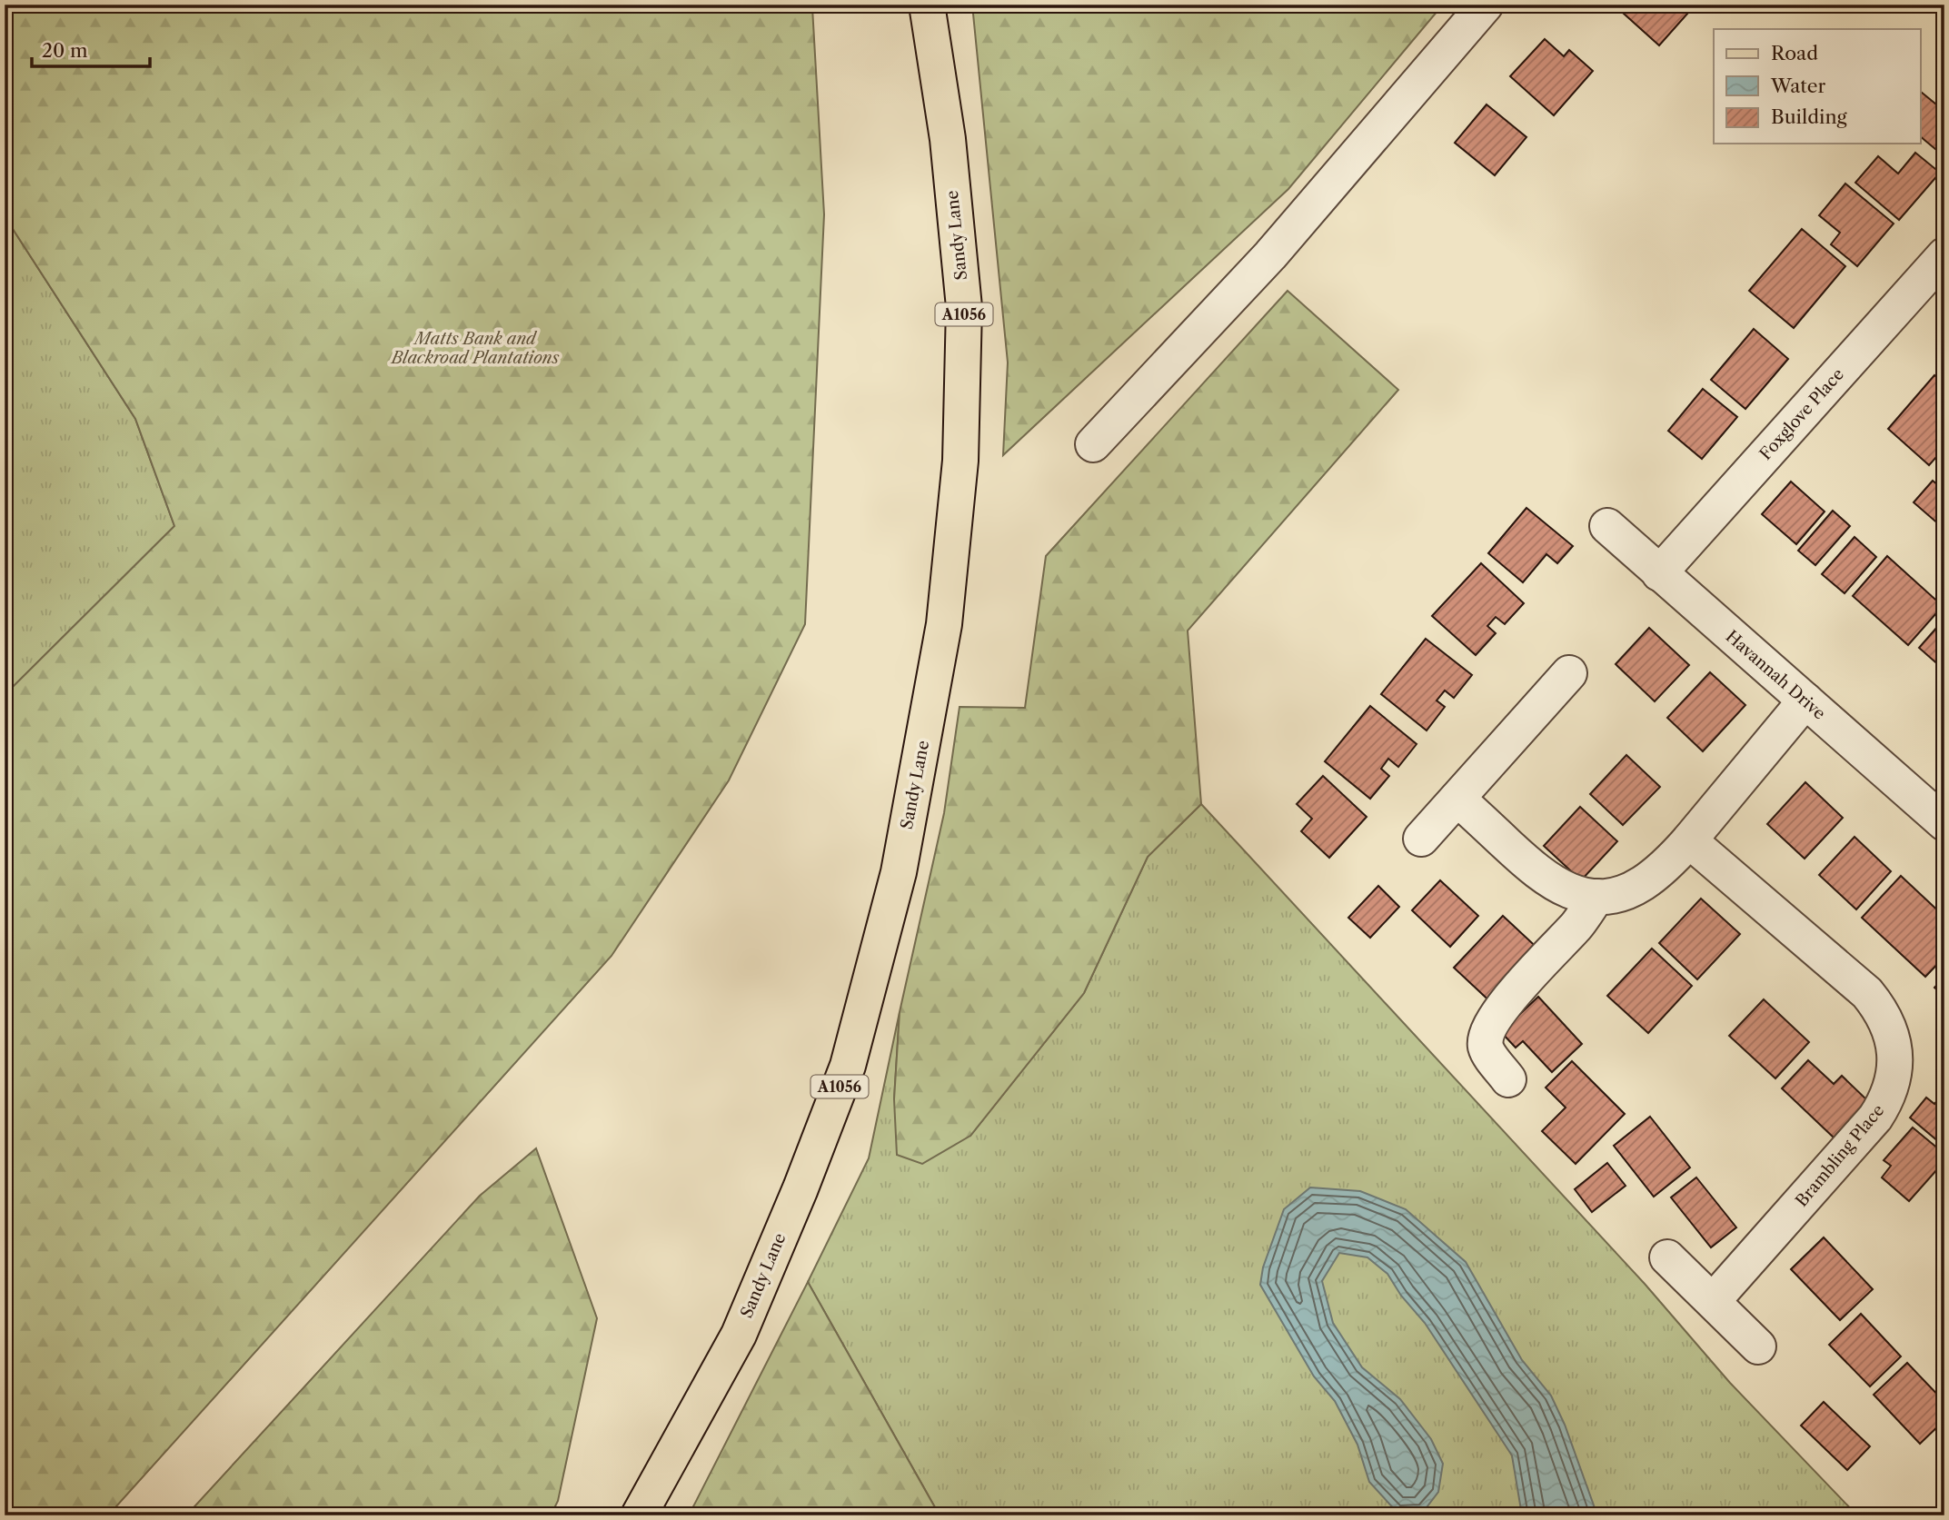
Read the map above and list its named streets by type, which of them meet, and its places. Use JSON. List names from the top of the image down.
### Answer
{
  "streets": {
    "main road": ["Sandy Lane", "A1056"],
    "street": ["Foxglove Place", "Havannah Drive", "Brambling Place"]
  },
  "crossings": [
    ["Foxglove Place", "Havannah Drive"]
  ],
  "parks": ["Matts Bank and Blackroad Plantations"],
  "legend": ["Road", "Water", "Building"],
  "scale_bar": "20 m"
}
